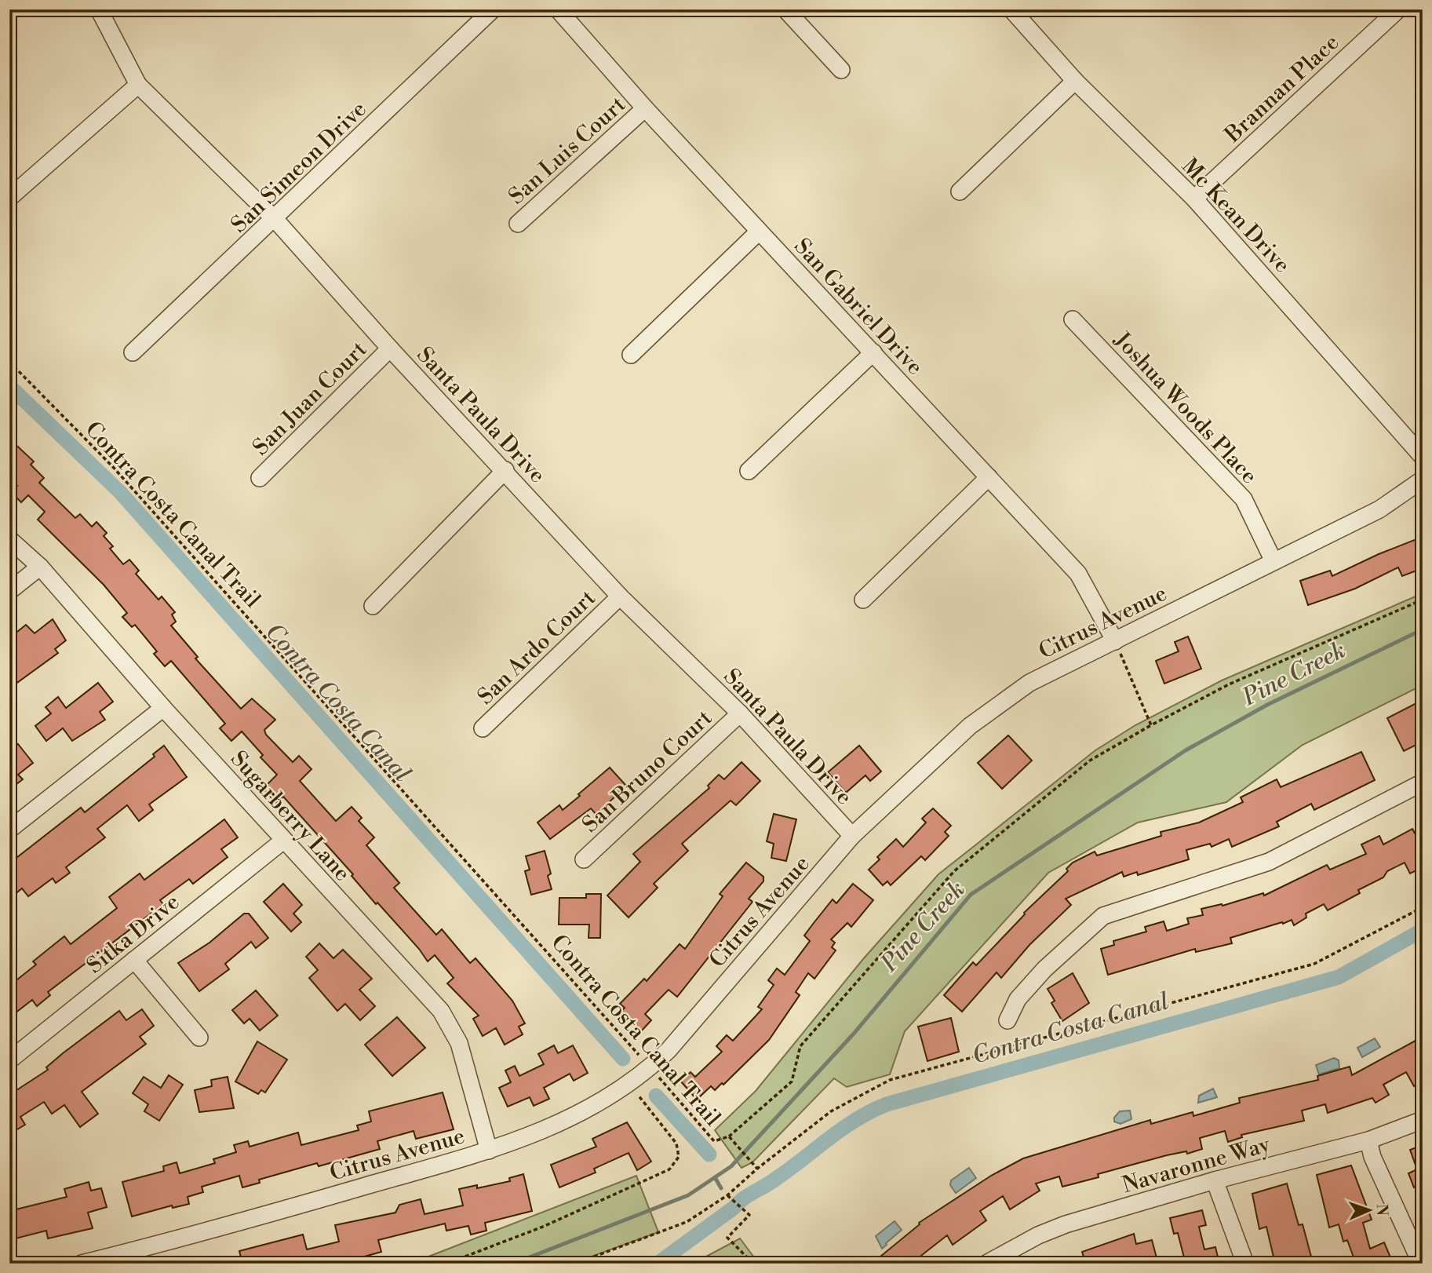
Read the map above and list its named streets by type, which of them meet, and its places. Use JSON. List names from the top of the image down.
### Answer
{
  "streets": {
    "street": [
      "Brannan Place",
      "San Luis Court",
      "San Simeon Drive",
      "Mc Kean Drive",
      "San Gabriel Drive",
      "San Juan Court",
      "Joshua Woods Place",
      "Santa Paula Drive",
      "Citrus Avenue",
      "San Ardo Court",
      "San Bruno Court",
      "Sugarberry Lane",
      "Sitka Drive",
      "Navaronne Way"
    ],
    "path": ["Contra Costa Canal Trail"]
  },
  "crossings": [
    ["Brannan Place", "Mc Kean Drive"],
    ["San Luis Court", "San Gabriel Drive"],
    ["San Simeon Drive", "Santa Paula Drive"],
    ["San Gabriel Drive", "Citrus Avenue"],
    ["San Juan Court", "Santa Paula Drive"],
    ["Joshua Woods Place", "Citrus Avenue"],
    ["Santa Paula Drive", "Citrus Avenue"],
    ["Santa Paula Drive", "San Ardo Court"],
    ["Santa Paula Drive", "San Bruno Court"],
    ["Contra Costa Canal Trail", "Citrus Avenue"],
    ["Citrus Avenue", "Sugarberry Lane"],
    ["Sugarberry Lane", "Sitka Drive"]
  ],
  "water": ["Pine Creek", "Contra Costa Canal"],
  "north": "right"
}
